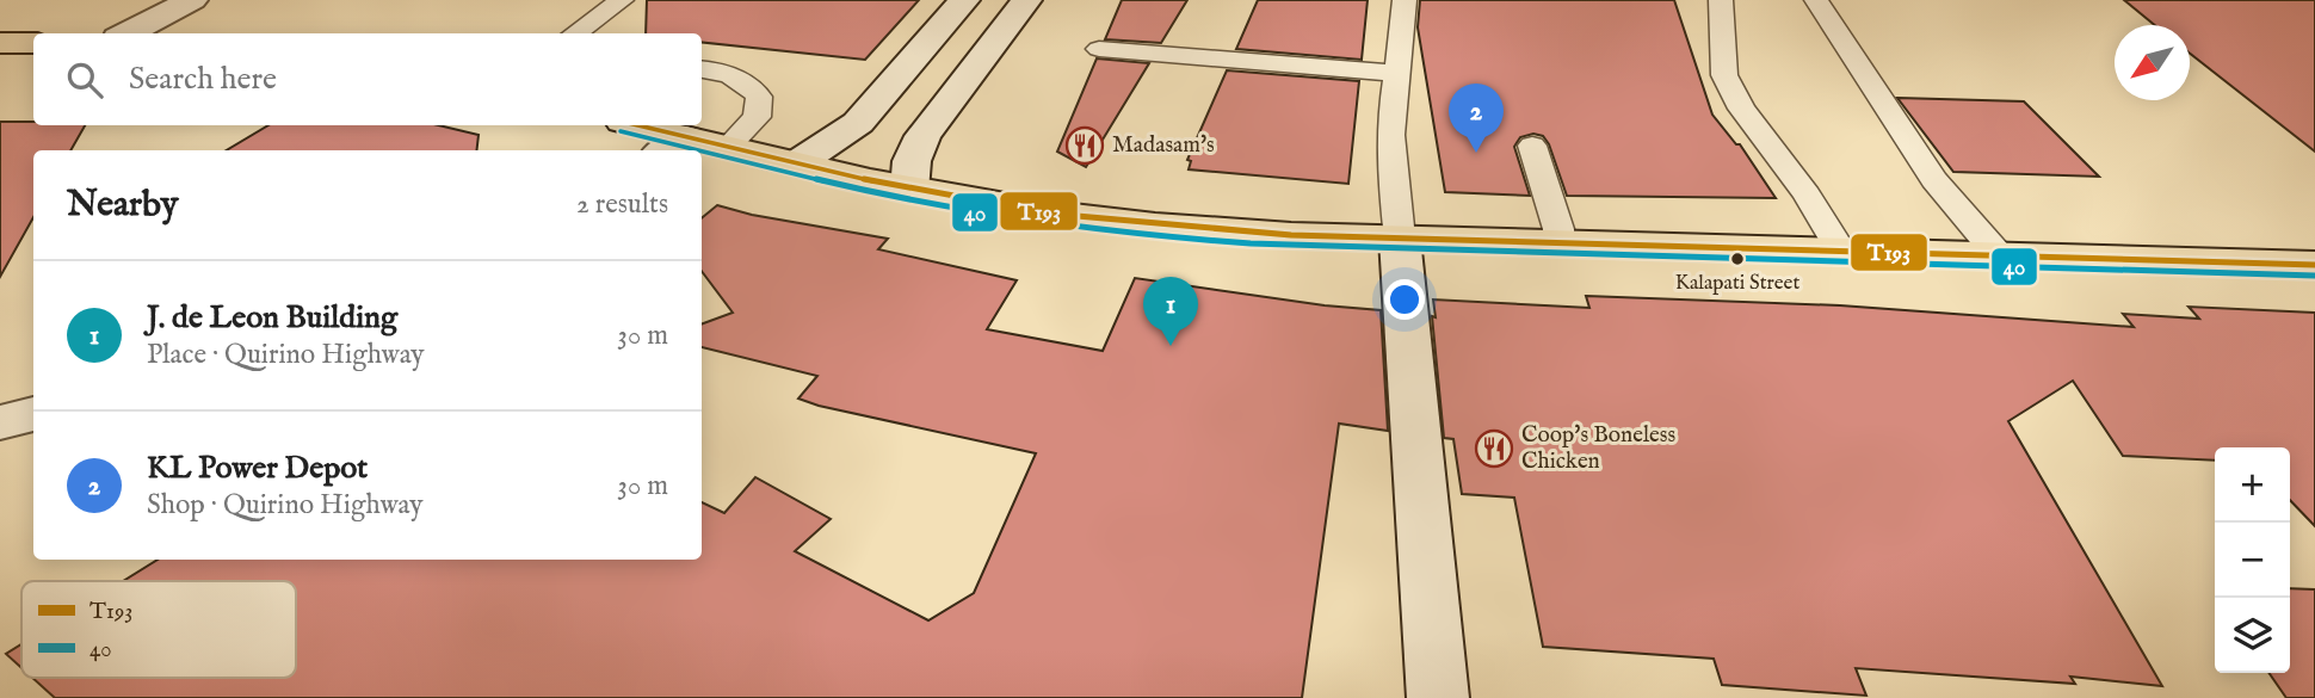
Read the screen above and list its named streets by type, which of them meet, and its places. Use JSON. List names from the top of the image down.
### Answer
{
  "places": {
    "restaurant": ["Madasam's", "Coop's Boneless Chicken"],
    "other": ["Kalapati Street"]
  },
  "lines": ["transit line T193", "transit line 40"],
  "legend": ["T193", "40"],
  "north": "bottom left",
  "page": {
    "search": "Search here",
    "pins": ["2", "1"],
    "heading": ["Nearby", "2 results"],
    "list": [
      {
        "mark": "1",
        "name": "J. de Leon Building",
        "note": "Place · Quirino Highway",
        "value": "30 m"
      },
      {
        "mark": "2",
        "name": "KL Power Depot",
        "note": "Shop · Quirino Highway",
        "value": "30 m"
      }
    ],
    "map_buttons": ["+", "−"]
  }
}
